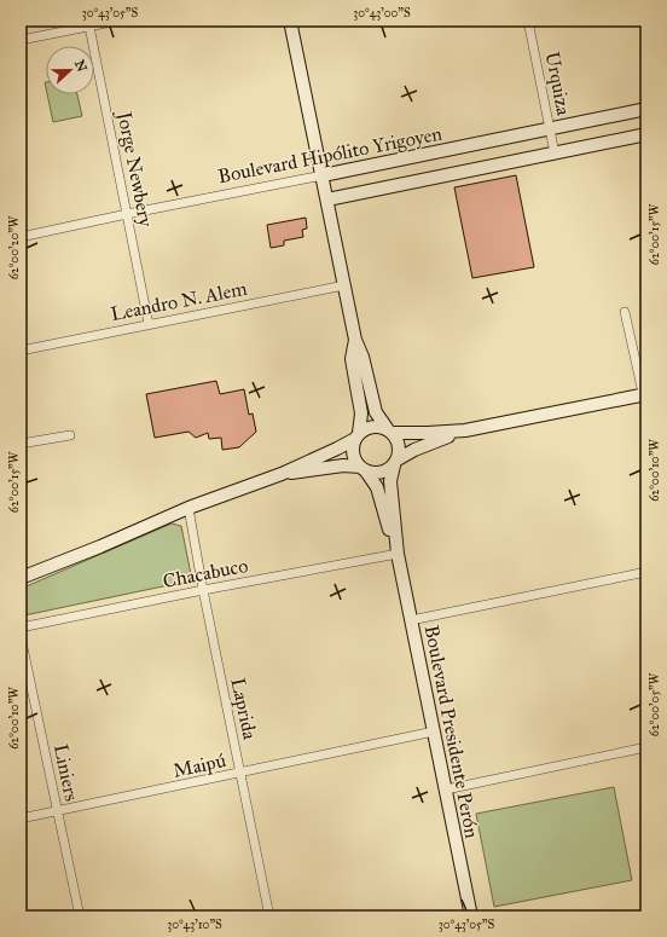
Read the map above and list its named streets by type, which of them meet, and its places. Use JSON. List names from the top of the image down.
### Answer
{
  "streets": {
    "street": [
      "Urquiza",
      "Boulevard Hipólito Yrigoyen",
      "Jorge Newbery",
      "Leandro N. Alem",
      "Chacabuco",
      "Laprida",
      "Boulevard Presidente Perón",
      "Maipú",
      "Liniers"
    ]
  },
  "crossings": [
    ["Urquiza", "Boulevard Hipólito Yrigoyen"],
    ["Boulevard Hipólito Yrigoyen", "Jorge Newbery"],
    ["Jorge Newbery", "Leandro N. Alem"],
    ["Chacabuco", "Laprida"],
    ["Chacabuco", "Boulevard Presidente Perón"],
    ["Laprida", "Maipú"],
    ["Boulevard Presidente Perón", "Maipú"],
    ["Maipú", "Liniers"]
  ],
  "north": "right",
  "coordinates": [
    "30°43'05\"S",
    "30°43'00\"S",
    "62°00'15\"W",
    "62°00'20\"W",
    "62°00'10\"W",
    "62°00'05\"W",
    "30°43'10\"S"
  ]
}
